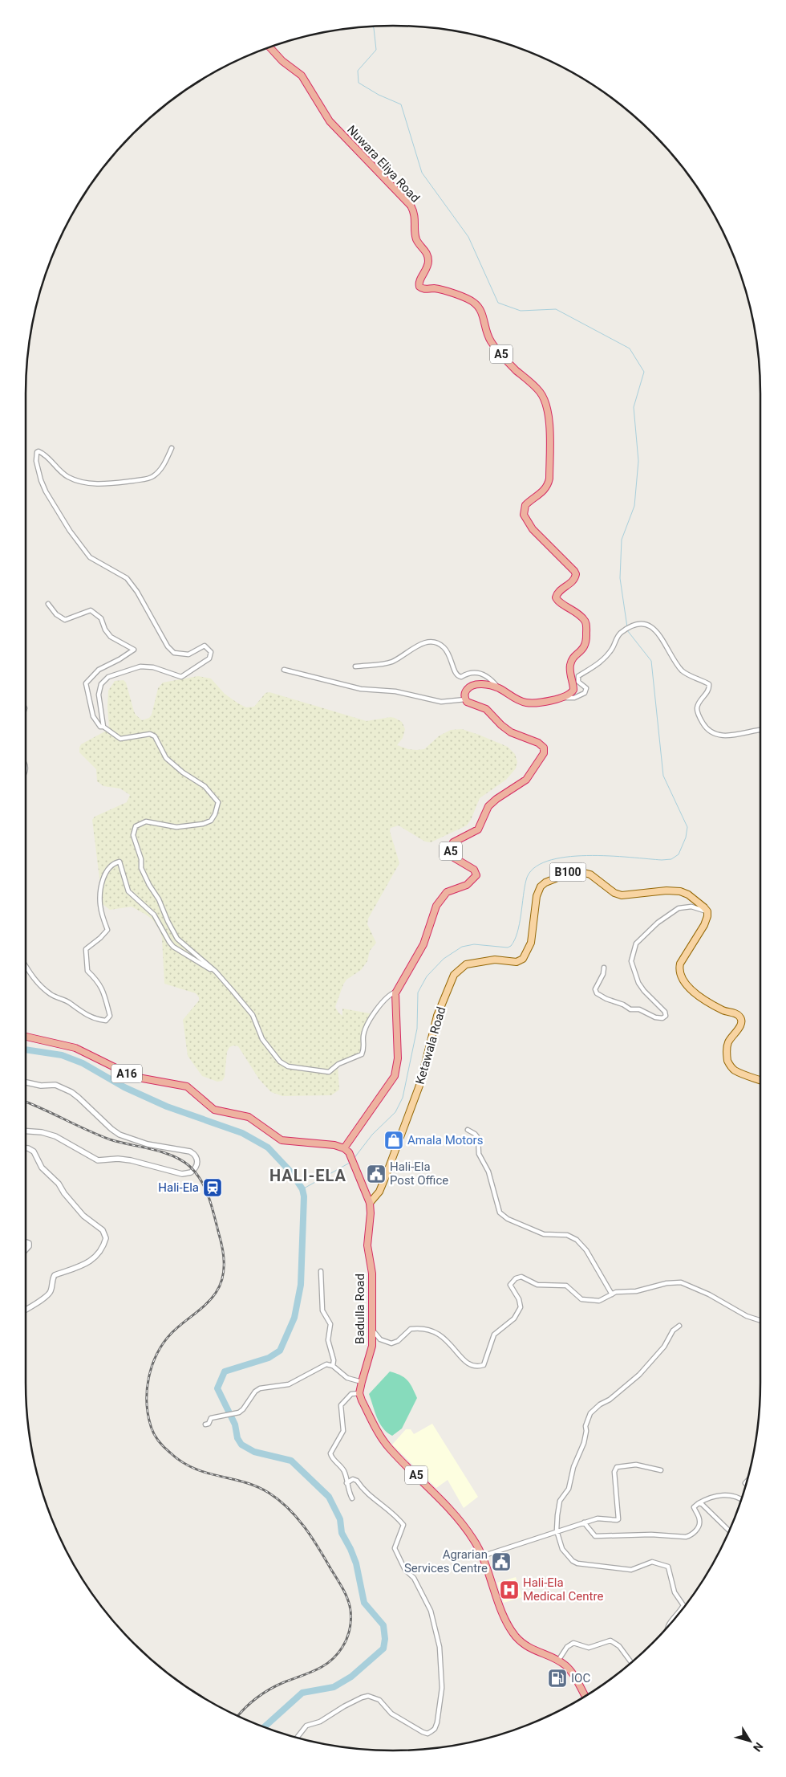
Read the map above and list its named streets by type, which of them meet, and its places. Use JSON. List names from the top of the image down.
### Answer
{
  "streets": {
    "highway": [
      "Nuwara Eliya Road",
      "A5",
      "A16",
      "Badulla Road"
    ],
    "main road": ["B100", "Ketawala Road"]
  },
  "crossings": [
    ["A5", "A16"],
    ["A5", "Badulla Road"],
    ["Ketawala Road", "Badulla Road"],
    ["A16", "Badulla Road"]
  ],
  "districts": ["HALI-ELA"],
  "places": {
    "shop": ["Amala Motors"],
    "public building": ["Hali-Ela Post Office", "Agrarian Services Centre"],
    "station": ["Hali-Ela"],
    "hospital": ["Hali-Ela Medical Centre"],
    "fuel station": ["IOC"]
  },
  "north": "bottom right"
}
